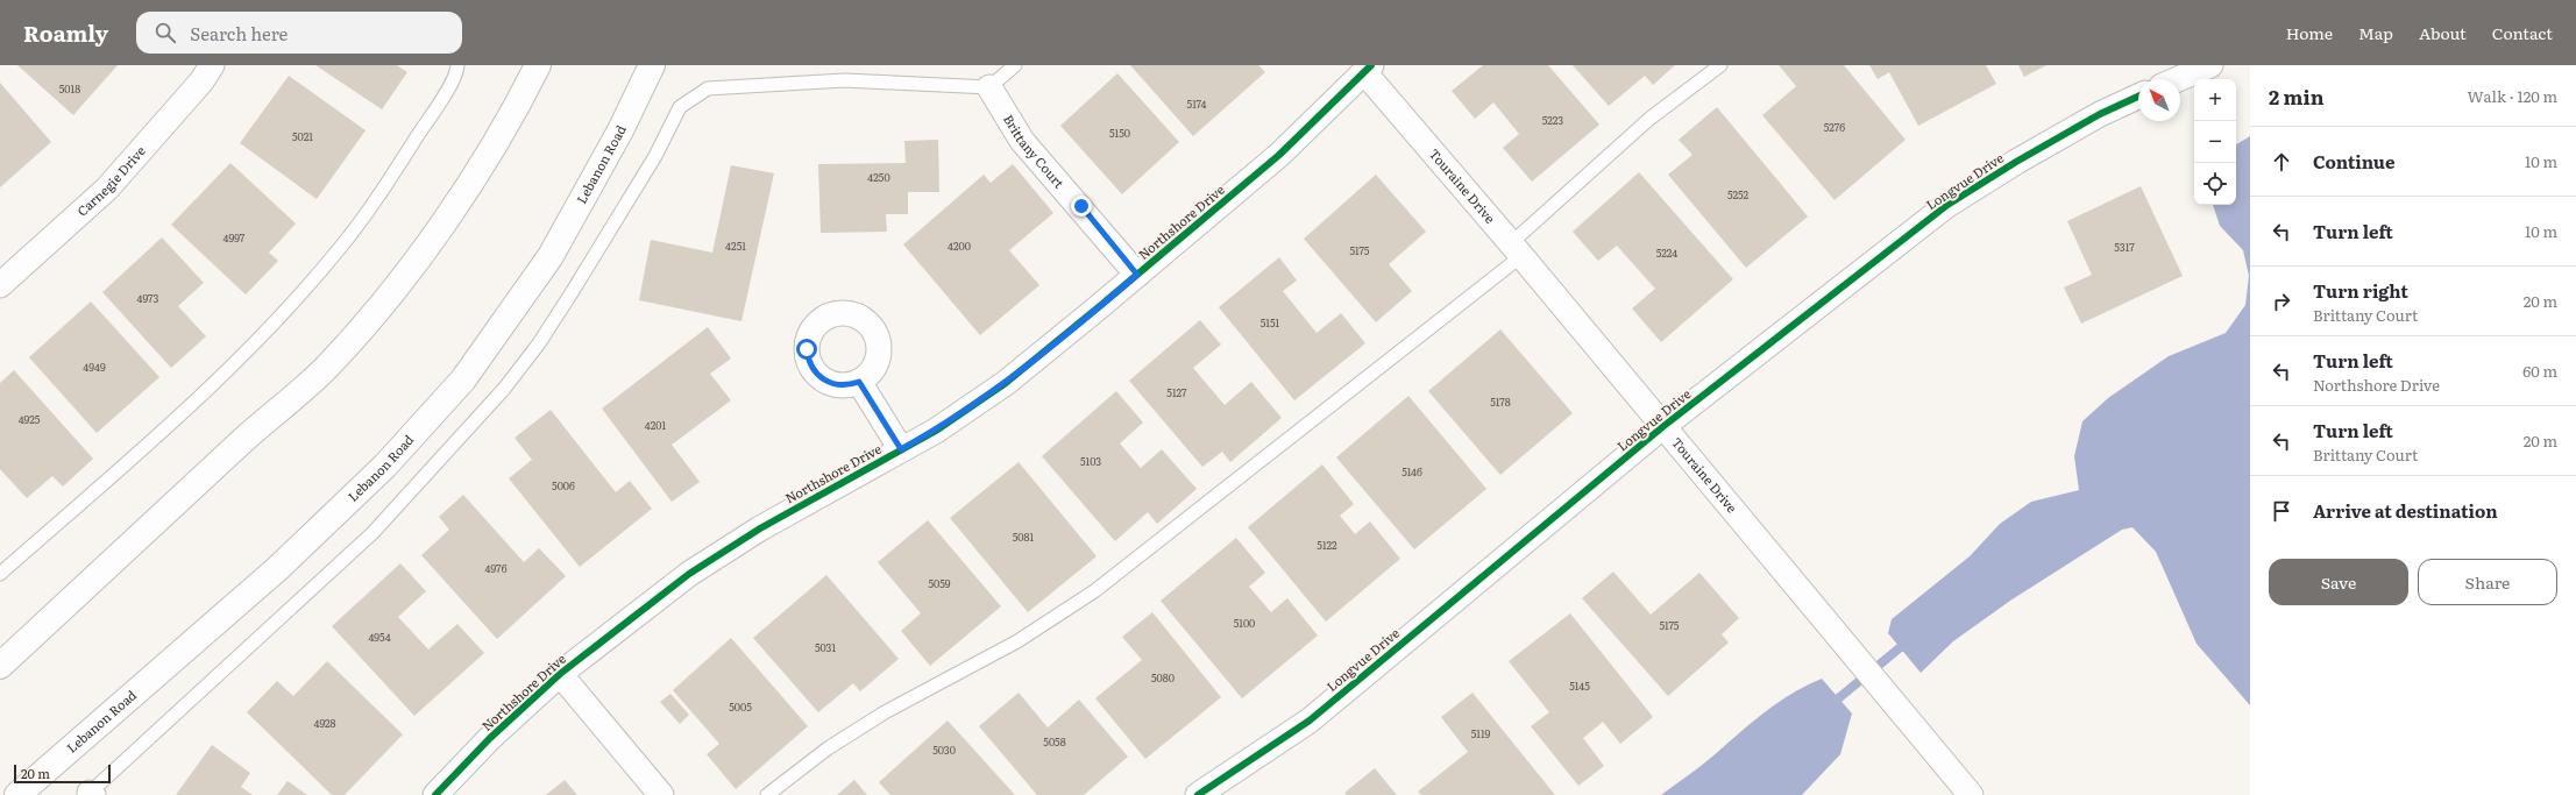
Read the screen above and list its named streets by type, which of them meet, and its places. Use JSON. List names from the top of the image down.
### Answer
{
  "streets": {
    "main road": ["Lebanon Road"],
    "street": [
      "Brittany Court",
      "Carnegie Drive",
      "Longvue Drive",
      "Touraine Drive",
      "Northshore Drive"
    ]
  },
  "crossings": [
    ["Brittany Court", "Northshore Drive"],
    ["Longvue Drive", "Touraine Drive"],
    ["Touraine Drive", "Northshore Drive"]
  ],
  "house_numbers": [
    "5018",
    "5174",
    "5223",
    "5276",
    "5150",
    "5021",
    "4250",
    "5252",
    "4997",
    "4251",
    "4200",
    "5317",
    "5175",
    "5224",
    "4973",
    "5151",
    "4949",
    "5127",
    "5178",
    "4925",
    "4201",
    "5103",
    "5146",
    "5006",
    "5081",
    "5122",
    "4976",
    "5059",
    "5100",
    "5175",
    "4954",
    "5031",
    "5080",
    "5145",
    "5005",
    "4928",
    "5119",
    "5058",
    "5030"
  ],
  "scale_bar": "20 m",
  "north": "top left",
  "page": {
    "header": "Roamly",
    "search": "Search here",
    "nav": [
      "Home",
      "Map",
      "About",
      "Contact"
    ],
    "heading": ["2 min", "Walk · 120 m"],
    "map_buttons": ["+", "−"],
    "list": [
      ["Continue", "10 m"],
      ["Turn left", "10 m"],
      ["Turn right", "Brittany Court", "20 m"],
      ["Turn left", "Northshore Drive", "60 m"],
      ["Turn left", "Brittany Court", "20 m"],
      "Arrive at destination"
    ],
    "buttons": ["Save", "Share"],
    "scale": "20 m"
  }
}
